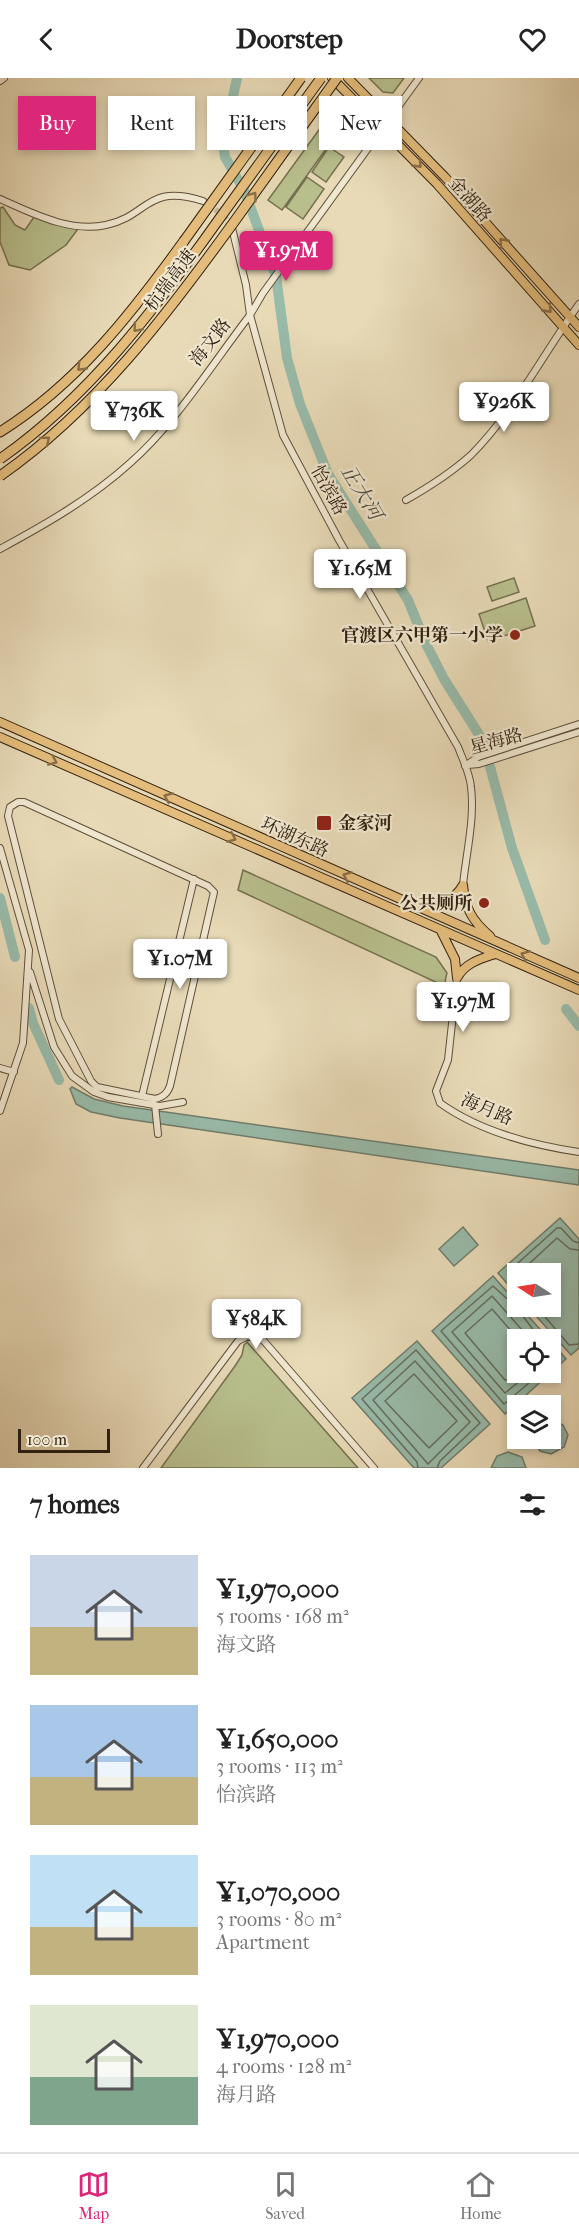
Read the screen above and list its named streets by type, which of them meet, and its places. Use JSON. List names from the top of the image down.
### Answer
{
  "streets": {
    "highway": ["杭瑞高速"],
    "main road": ["金湖路", "环湖东路"],
    "street": [
      "海文路",
      "怡滨路",
      "星海路",
      "海月路"
    ]
  },
  "crossings": [
    ["海文路", "怡滨路"],
    ["怡滨路", "星海路"]
  ],
  "water": ["正大河"],
  "places": {
    "other": ["官渡区六甲第一小学", "公共厕所"],
    "transit": ["金家河"]
  },
  "scale_bar": "100 m",
  "north": "left",
  "page": {
    "header": "Doorstep",
    "chip": [
      "Buy",
      "Rent",
      "Filters",
      "New"
    ],
    "price": [
      "¥1.97M",
      "¥926K",
      "¥736K",
      "¥1.65M",
      "¥1.07M",
      "¥1.97M",
      "¥584K"
    ],
    "scale": "100 m",
    "heading": "7 homes",
    "list": [
      {
        "name": "¥1,970,000",
        "note": "5 rooms · 168 m² · 海文路"
      },
      {
        "name": "¥1,650,000",
        "note": "3 rooms · 113 m² · 怡滨路"
      },
      {
        "name": "¥1,070,000",
        "note": "3 rooms · 80 m² · Apartment"
      },
      {
        "name": "¥1,970,000",
        "note": "4 rooms · 128 m² · 海月路"
      }
    ],
    "tabs": ["Map", "Saved", "Home"]
  }
}
